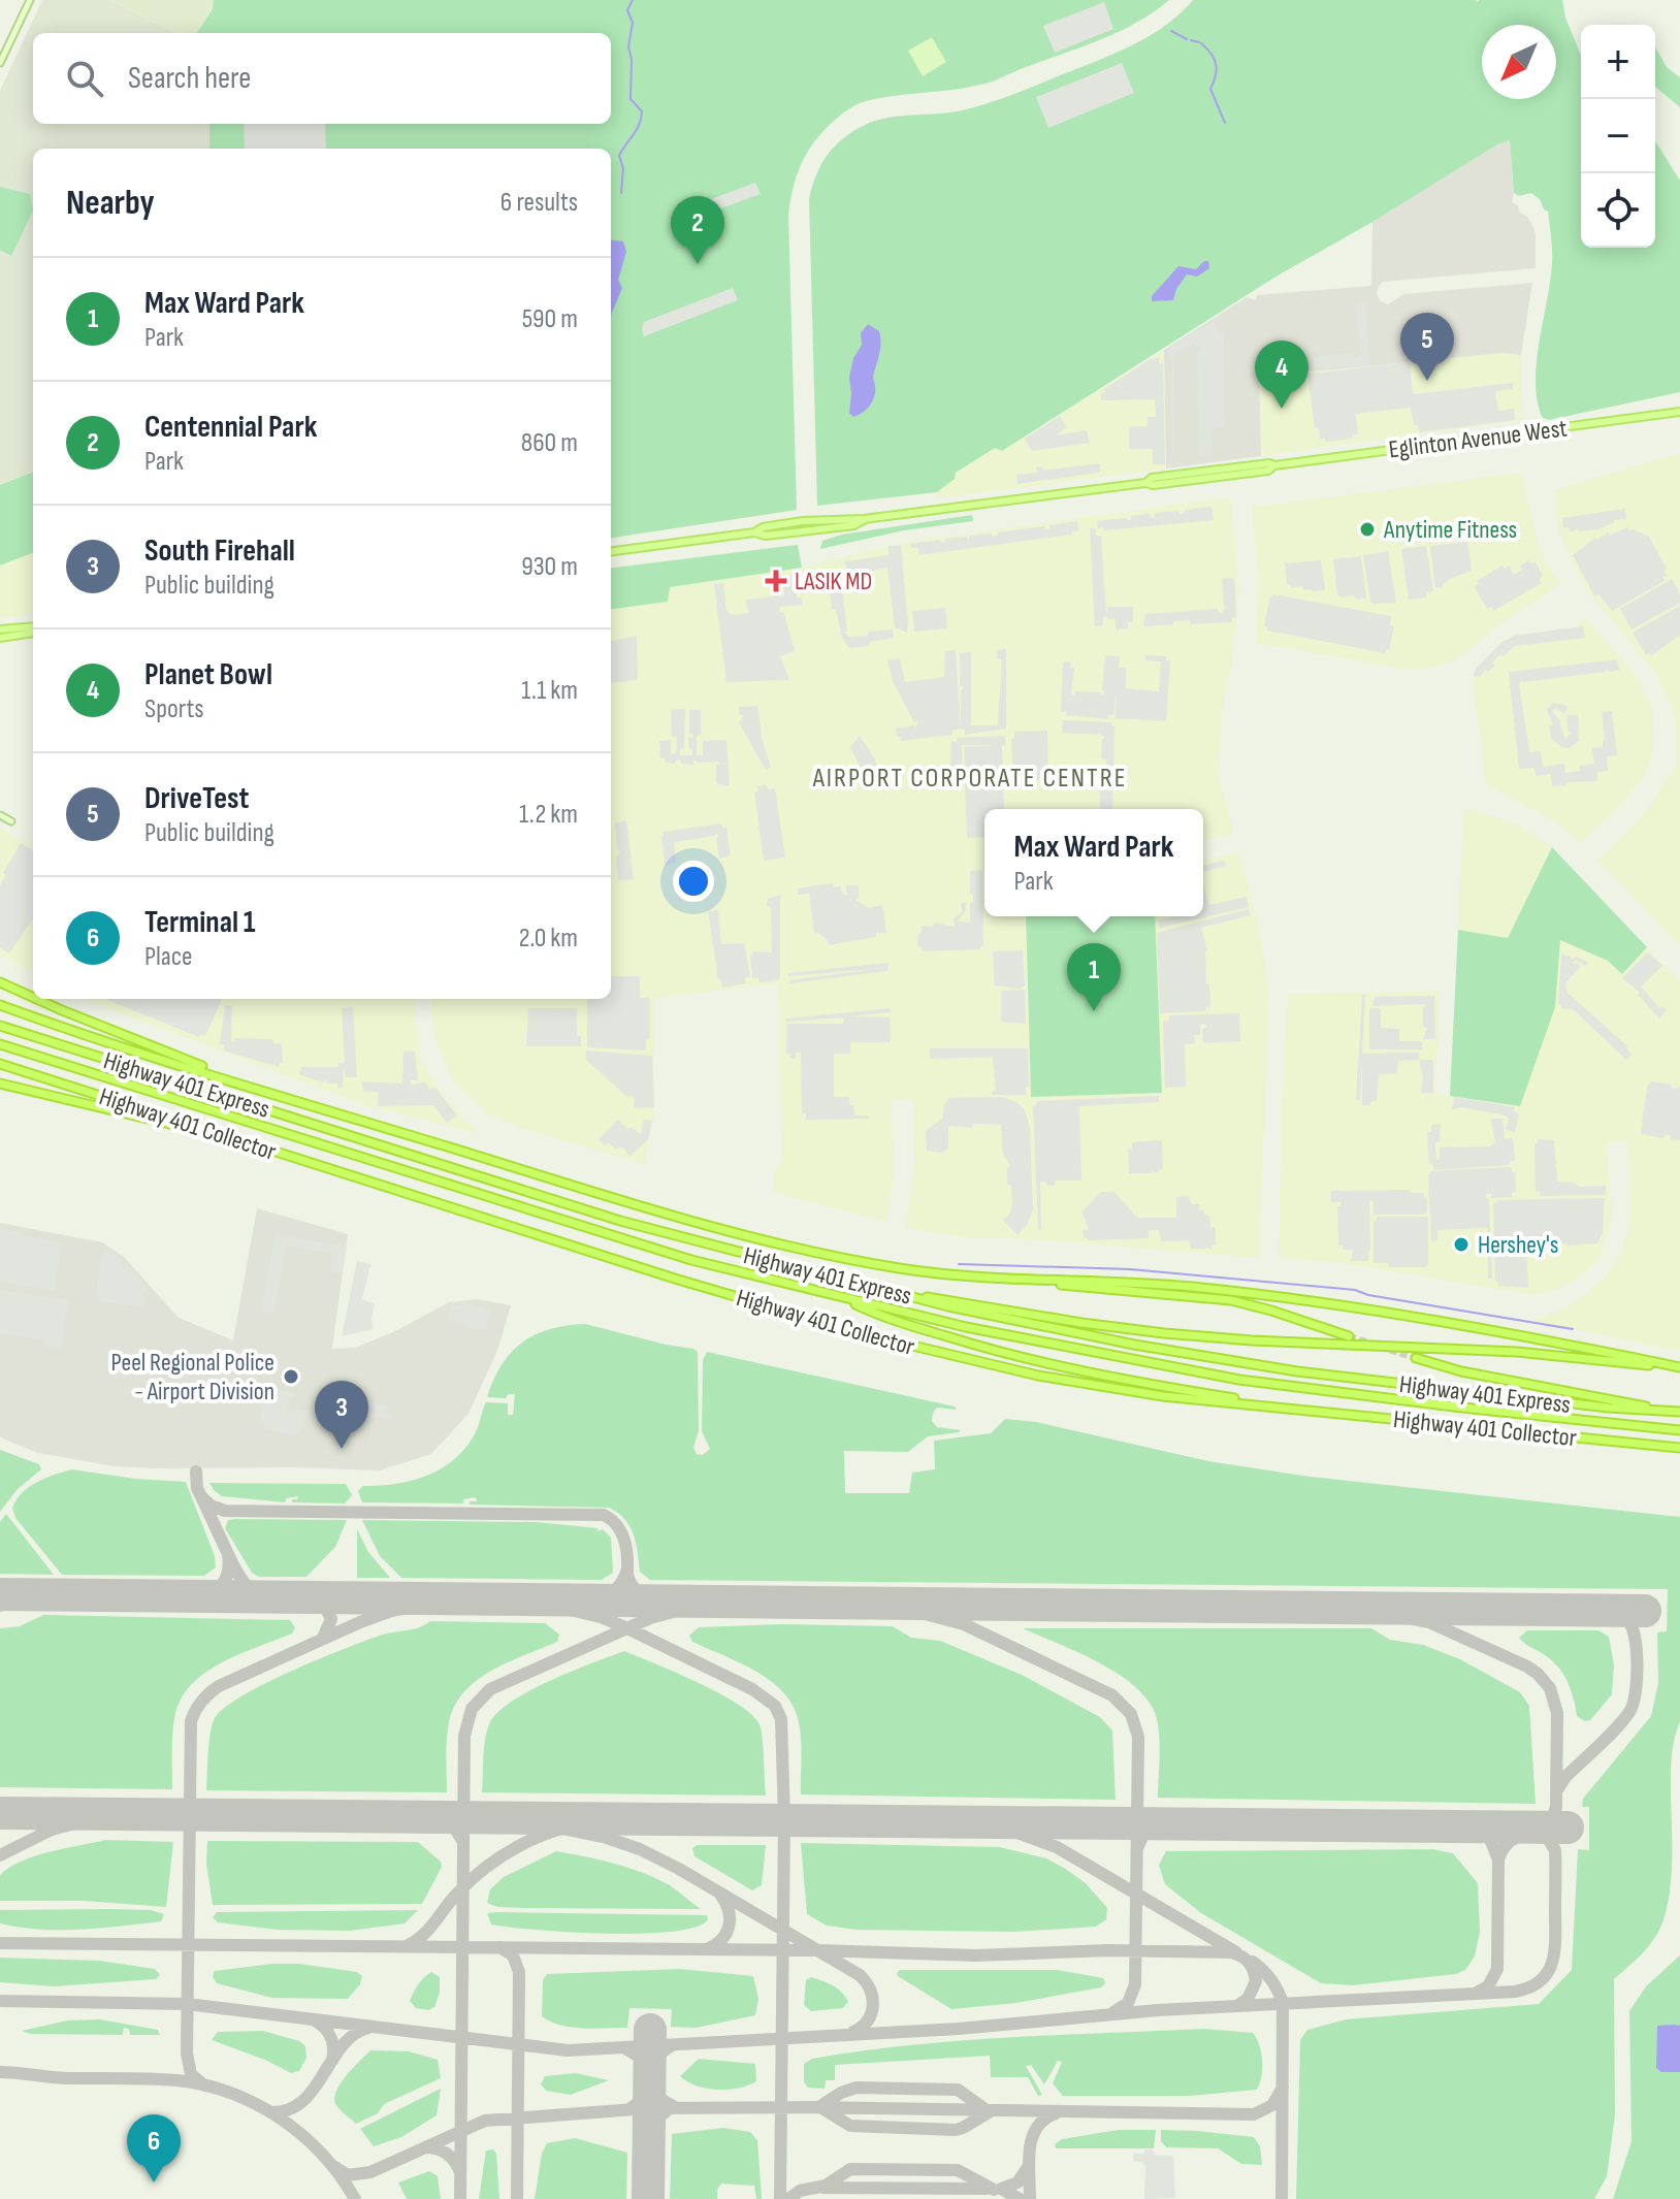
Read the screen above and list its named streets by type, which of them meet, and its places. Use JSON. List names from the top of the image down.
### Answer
{
  "streets": {
    "highway": ["Highway 401 Express", "Highway 401 Collector"],
    "main road": ["Eglinton Avenue West"]
  },
  "districts": ["AIRPORT CORPORATE CENTRE"],
  "places": {
    "other": ["Anytime Fitness", "Hershey's", "Peel Regional Police - Airport Division"],
    "health": ["LASIK MD"]
  },
  "north": "bottom left",
  "page": {
    "map_buttons": ["+", "−"],
    "search": "Search here",
    "heading": ["Nearby", "6 results"],
    "pins": [
      "2",
      "5",
      "4",
      "1",
      "3",
      "6"
    ],
    "list": [
      {
        "mark": "1",
        "name": "Max Ward Park",
        "note": "Park",
        "value": "590 m"
      },
      {
        "mark": "2",
        "name": "Centennial Park",
        "note": "Park",
        "value": "860 m"
      },
      {
        "mark": "3",
        "name": "South Firehall",
        "note": "Public building",
        "value": "930 m"
      },
      {
        "mark": "4",
        "name": "Planet Bowl",
        "note": "Sports",
        "value": "1.1 km"
      },
      {
        "mark": "5",
        "name": "DriveTest",
        "note": "Public building",
        "value": "1.2 km"
      },
      {
        "mark": "6",
        "name": "Terminal 1",
        "note": "Place",
        "value": "2.0 km"
      }
    ],
    "popup": ["Max Ward Park", "Park"]
  }
}
